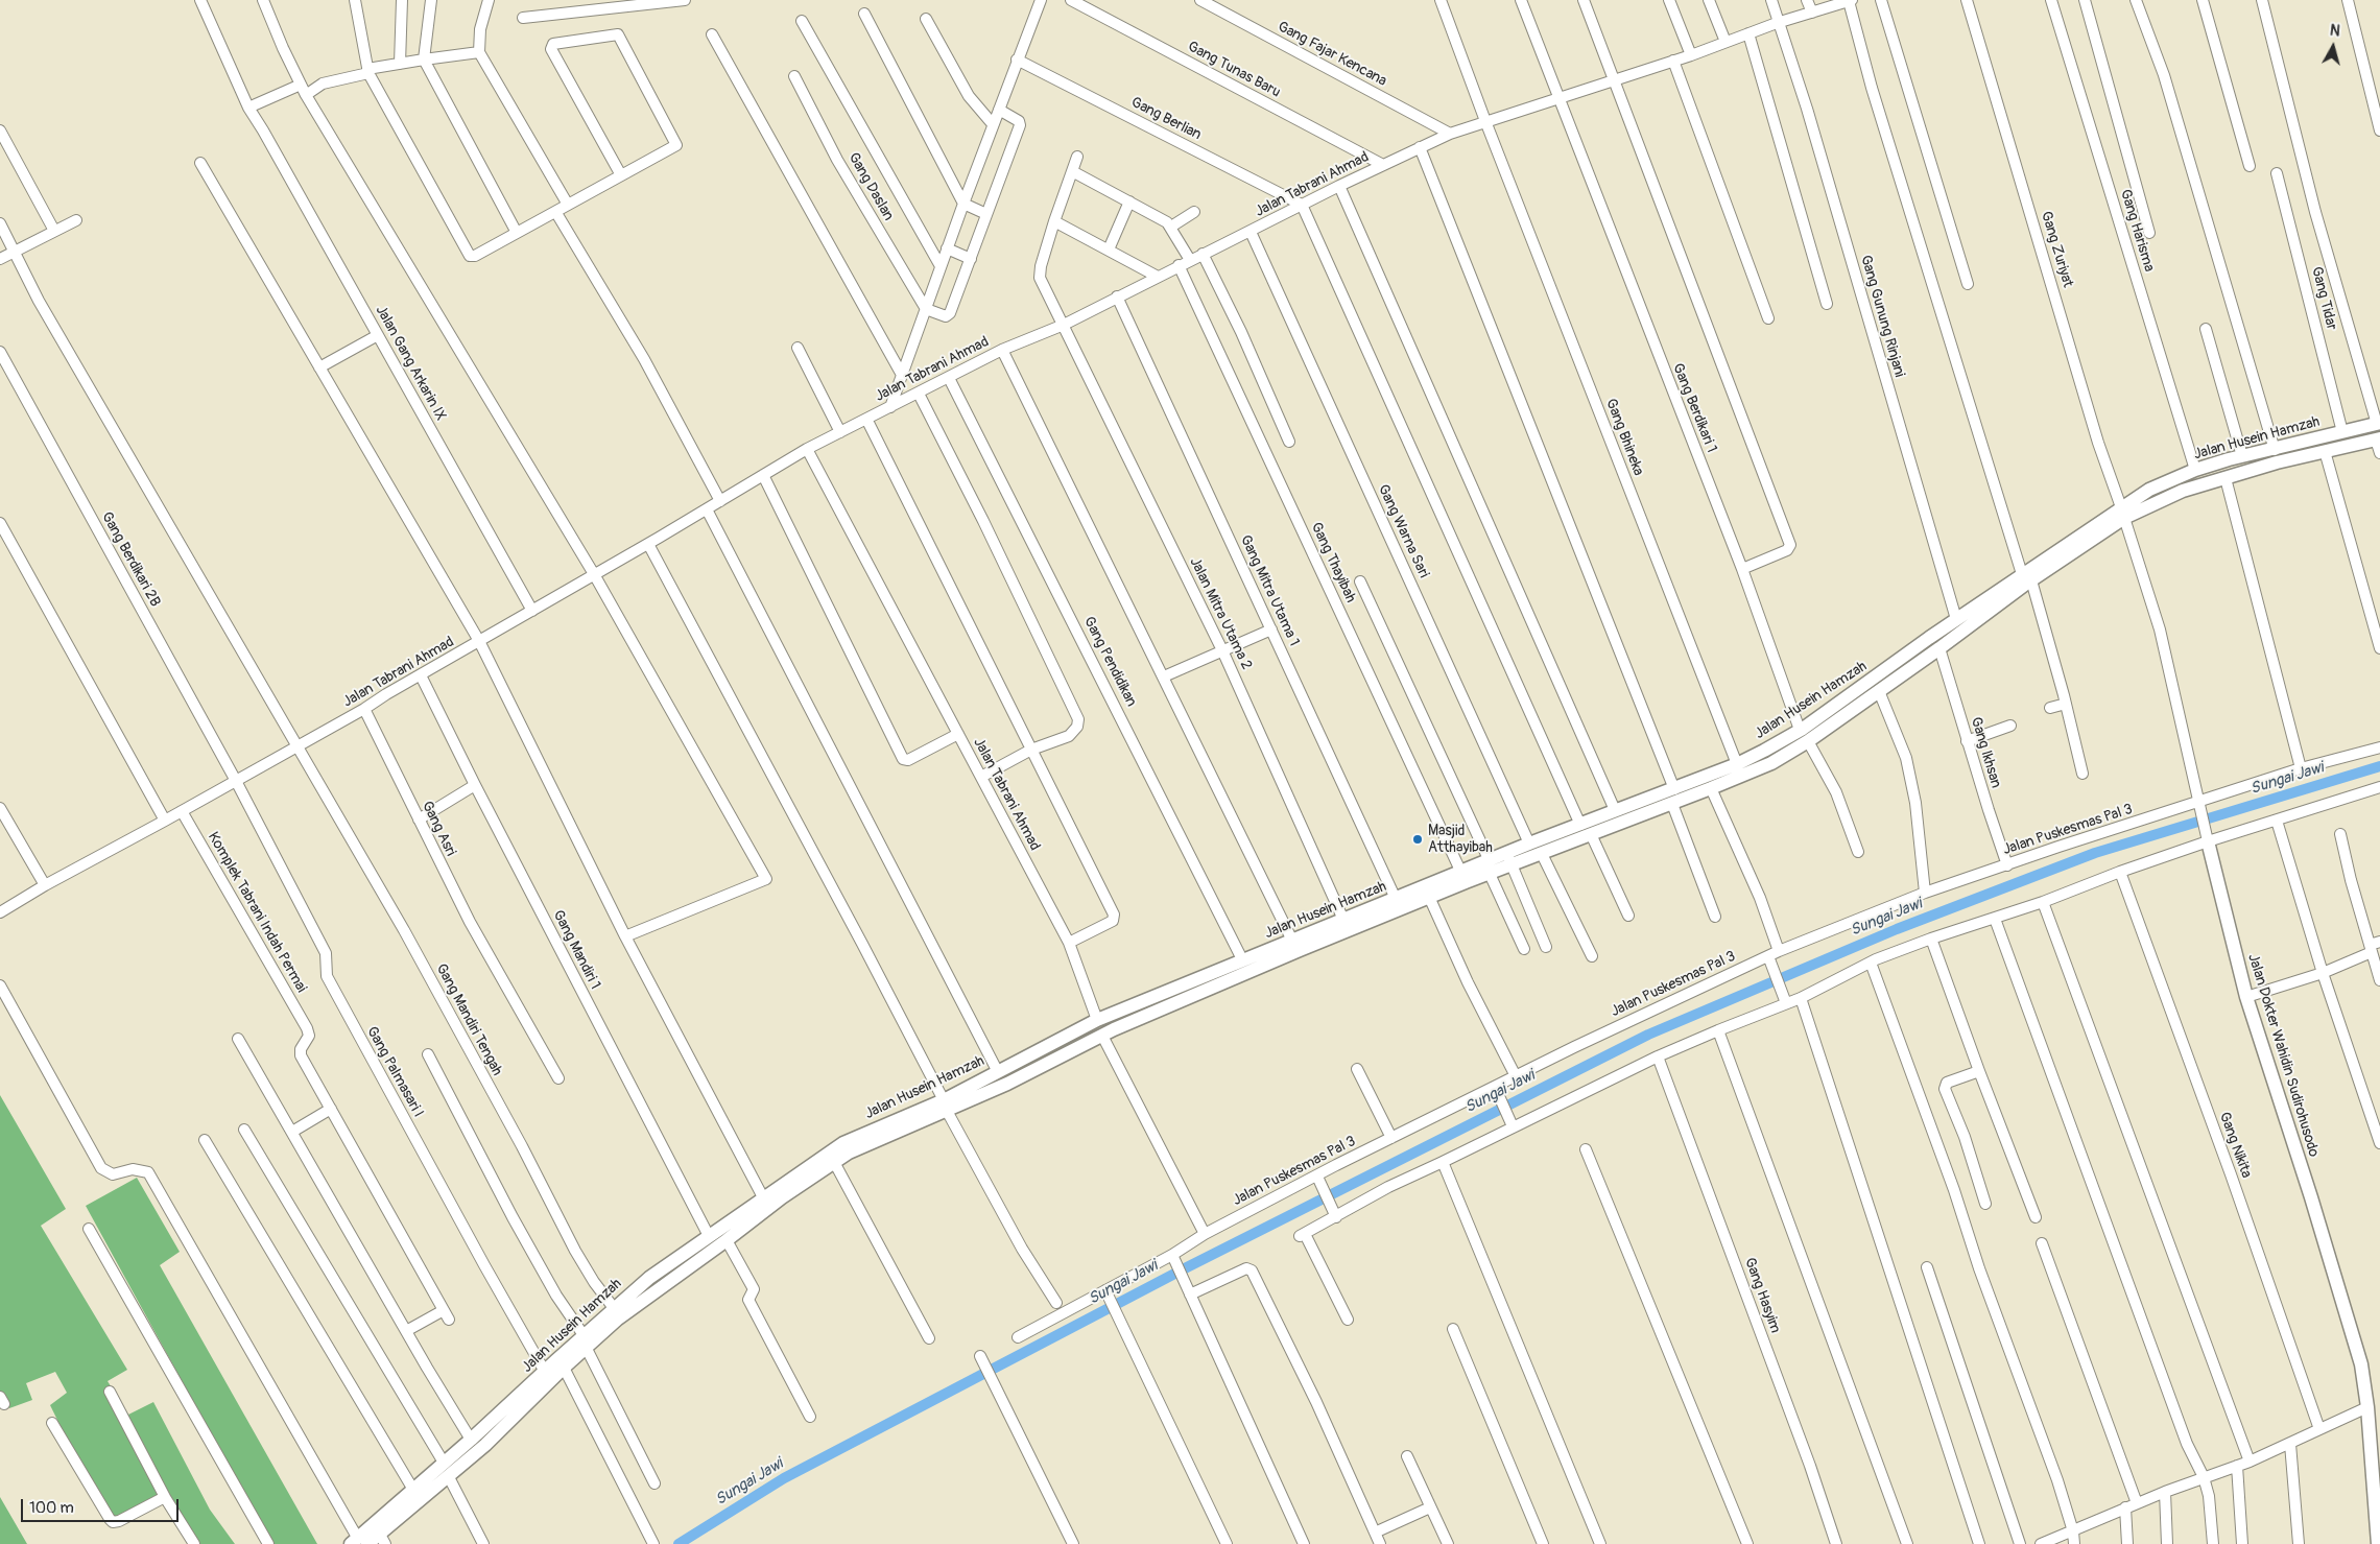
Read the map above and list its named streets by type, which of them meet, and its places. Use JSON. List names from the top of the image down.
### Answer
{
  "streets": {
    "street": [
      "Gang Fajar Kencana",
      "Gang Tunas Baru",
      "Gang Berlian",
      "Jalan Tabrani Ahmad",
      "Gang Daslan",
      "Gang Harisma",
      "Gang Zuriyat",
      "Gang Tidar",
      "Gang Gunung Rinjani",
      "Jalan Gang Arkarin IX",
      "Gang Berdikari 1",
      "Gang Bhineka",
      "Jalan Husein Hamzah",
      "Gang Warna Sari",
      "Gang Berdikari 2B",
      "Gang Thayibah",
      "Gang Mitra Utama 1",
      "Jalan Mitra Utama 2",
      "Gang Pendidikan",
      "Gang Ikhsan",
      "Gang Asri",
      "Jalan Puskesmas Pal 3",
      "Komplek Tabrani Indah Permai",
      "Gang Mandiri 1",
      "Gang Mandiri Tengah",
      "Jalan Dokter Wahidin Sudirohusodo",
      "Gang Palmasari I",
      "Gang Nikita",
      "Gang Hasyim"
    ]
  },
  "crossings": [
    ["Gang Fajar Kencana", "Jalan Tabrani Ahmad"],
    ["Gang Tunas Baru", "Jalan Tabrani Ahmad"],
    ["Gang Berlian", "Jalan Tabrani Ahmad"],
    ["Jalan Tabrani Ahmad", "Gang Gunung Rinjani"],
    ["Jalan Tabrani Ahmad", "Jalan Gang Arkarin IX"],
    ["Jalan Tabrani Ahmad", "Gang Berdikari 1"],
    ["Jalan Tabrani Ahmad", "Gang Bhineka"],
    ["Jalan Tabrani Ahmad", "Jalan Husein Hamzah"],
    ["Jalan Tabrani Ahmad", "Gang Warna Sari"],
    ["Jalan Tabrani Ahmad", "Gang Berdikari 2B"],
    ["Jalan Tabrani Ahmad", "Gang Thayibah"],
    ["Jalan Tabrani Ahmad", "Gang Mitra Utama 1"],
    ["Jalan Tabrani Ahmad", "Jalan Mitra Utama 2"],
    ["Jalan Tabrani Ahmad", "Gang Pendidikan"],
    ["Jalan Tabrani Ahmad", "Gang Asri"],
    ["Jalan Tabrani Ahmad", "Komplek Tabrani Indah Permai"],
    ["Jalan Tabrani Ahmad", "Gang Mandiri 1"],
    ["Jalan Tabrani Ahmad", "Gang Mandiri Tengah"],
    ["Jalan Tabrani Ahmad", "Gang Palmasari I"],
    ["Gang Harisma", "Jalan Husein Hamzah"],
    ["Gang Zuriyat", "Jalan Husein Hamzah"],
    ["Gang Zuriyat", "Jalan Dokter Wahidin Sudirohusodo"],
    ["Gang Tidar", "Jalan Husein Hamzah"],
    ["Gang Gunung Rinjani", "Jalan Husein Hamzah"],
    ["Gang Berdikari 1", "Jalan Husein Hamzah"],
    ["Gang Bhineka", "Jalan Husein Hamzah"],
    ["Jalan Husein Hamzah", "Gang Warna Sari"],
    ["Jalan Husein Hamzah", "Gang Thayibah"],
    ["Jalan Husein Hamzah", "Gang Mitra Utama 1"],
    ["Jalan Husein Hamzah", "Jalan Mitra Utama 2"],
    ["Jalan Husein Hamzah", "Gang Pendidikan"],
    ["Jalan Husein Hamzah", "Gang Ikhsan"],
    ["Jalan Husein Hamzah", "Gang Mandiri 1"],
    ["Jalan Husein Hamzah", "Gang Mandiri Tengah"],
    ["Jalan Husein Hamzah", "Jalan Dokter Wahidin Sudirohusodo"],
    ["Jalan Husein Hamzah", "Gang Palmasari I"],
    ["Gang Berdikari 2B", "Gang Palmasari I"],
    ["Gang Ikhsan", "Jalan Puskesmas Pal 3"],
    ["Jalan Puskesmas Pal 3", "Jalan Dokter Wahidin Sudirohusodo"]
  ],
  "water": ["Sungai Jawi"],
  "places": ["Masjid Atthayibah"],
  "scale_bar": "100 m",
  "north": "top"
}
